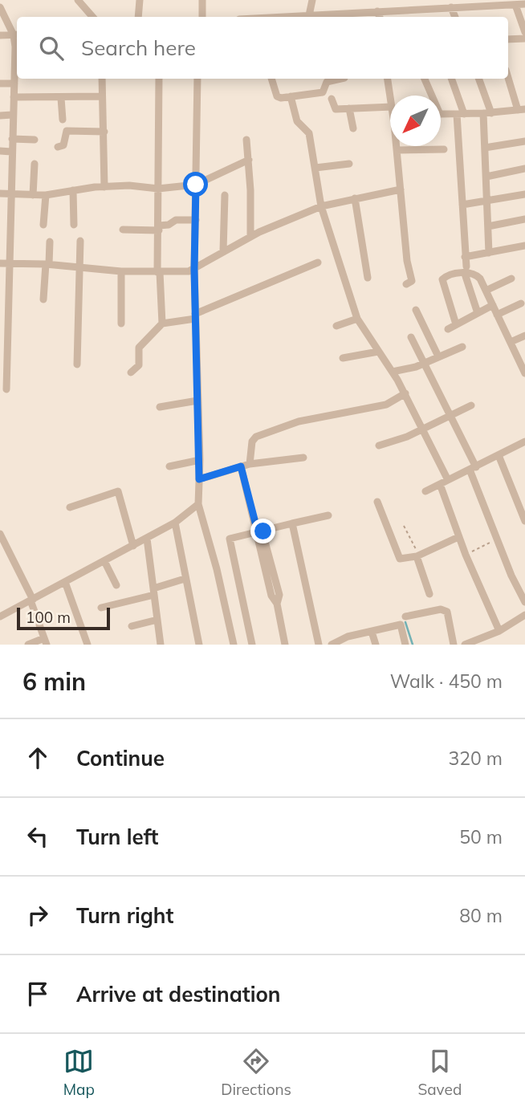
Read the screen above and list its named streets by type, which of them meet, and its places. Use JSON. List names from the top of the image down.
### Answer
{
  "scale_bar": "100 m",
  "north": "bottom left",
  "page": {
    "search": "Search here",
    "scale": "100 m",
    "heading": ["6 min", "Walk · 450 m"],
    "list": [
      ["Continue", "320 m"],
      ["Turn left", "50 m"],
      ["Turn right", "80 m"],
      "Arrive at destination"
    ],
    "nav": ["Map", "Directions", "Saved"]
  }
}
